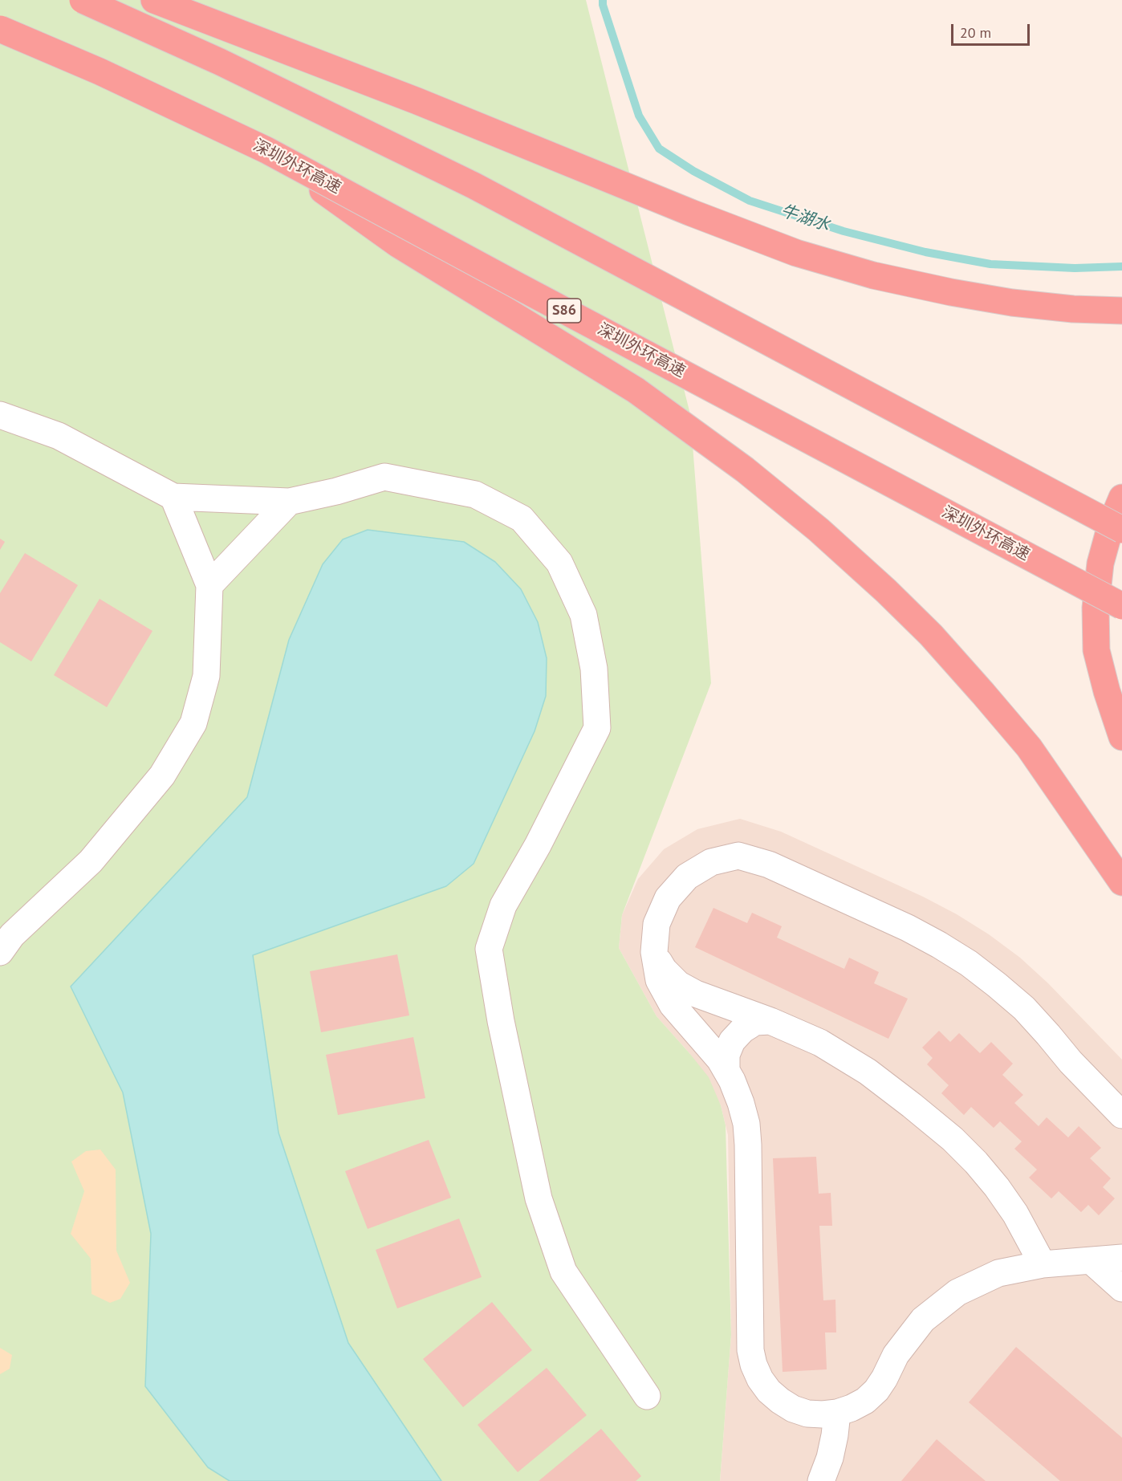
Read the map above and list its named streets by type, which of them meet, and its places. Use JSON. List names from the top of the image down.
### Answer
{
  "streets": {
    "highway": ["深圳外环高速", "S86"]
  },
  "water": ["牛湖水"],
  "scale_bar": "20 m"
}
